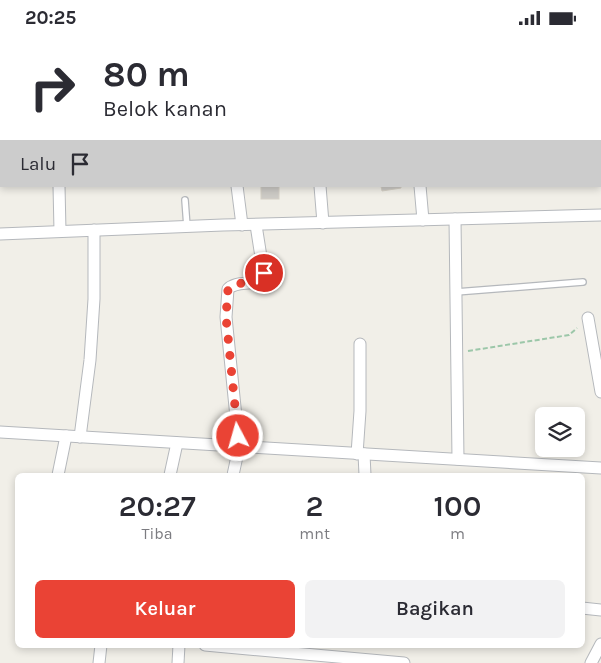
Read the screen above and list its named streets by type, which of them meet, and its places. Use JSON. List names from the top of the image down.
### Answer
{
  "page": {
    "status": "20:25",
    "turn": ["80 m", "Belok kanan"],
    "then": "Lalu",
    "eta": [
      "20:27",
      "Tiba",
      "2",
      "mnt",
      "100",
      "m"
    ],
    "buttons": ["Keluar", "Bagikan"]
  }
}
